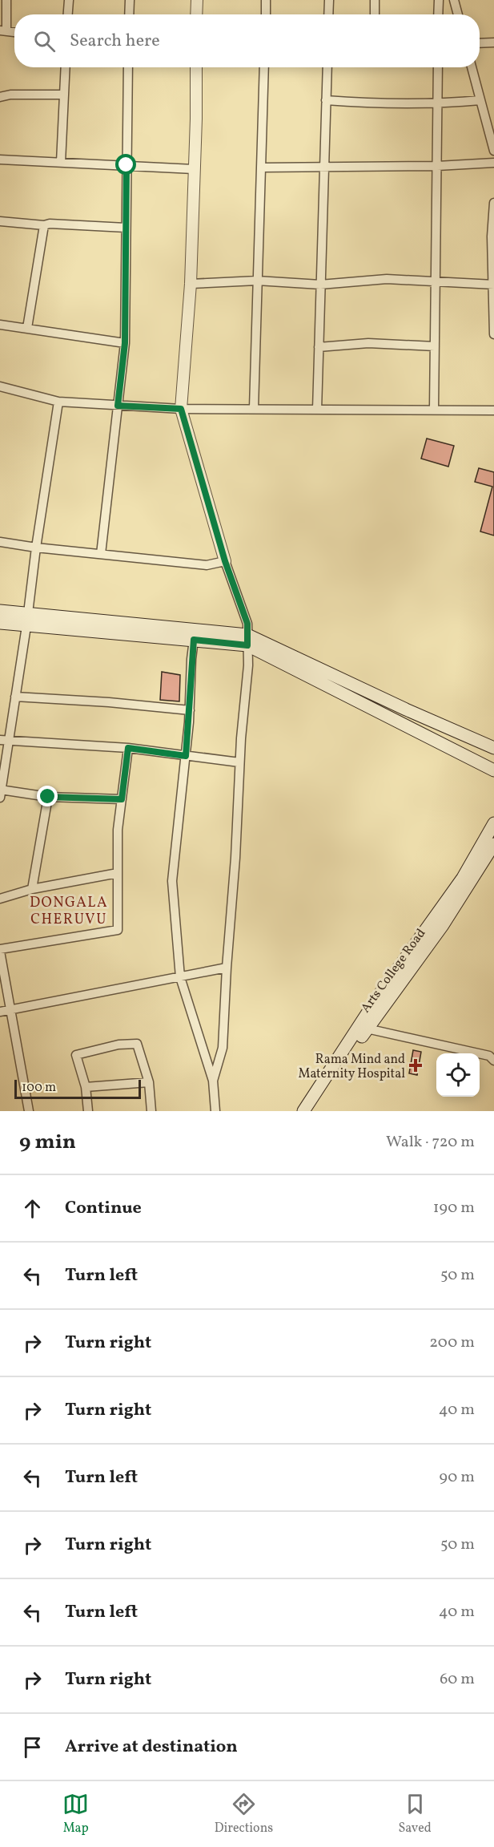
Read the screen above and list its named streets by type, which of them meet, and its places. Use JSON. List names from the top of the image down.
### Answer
{
  "streets": {
    "main road": ["Arts College Road"]
  },
  "districts": ["DONGALA CHERUVU"],
  "places": {
    "health": ["Rama Mind and Maternity Hospital"]
  },
  "scale_bar": "100 m",
  "page": {
    "search": "Search here",
    "scale": "100 m",
    "heading": ["9 min", "Walk · 720 m"],
    "list": [
      ["Continue", "190 m"],
      ["Turn left", "50 m"],
      ["Turn right", "200 m"],
      ["Turn right", "40 m"],
      ["Turn left", "90 m"],
      ["Turn right", "50 m"],
      ["Turn left", "40 m"],
      ["Turn right", "60 m"],
      "Arrive at destination"
    ],
    "nav": ["Map", "Directions", "Saved"]
  }
}
